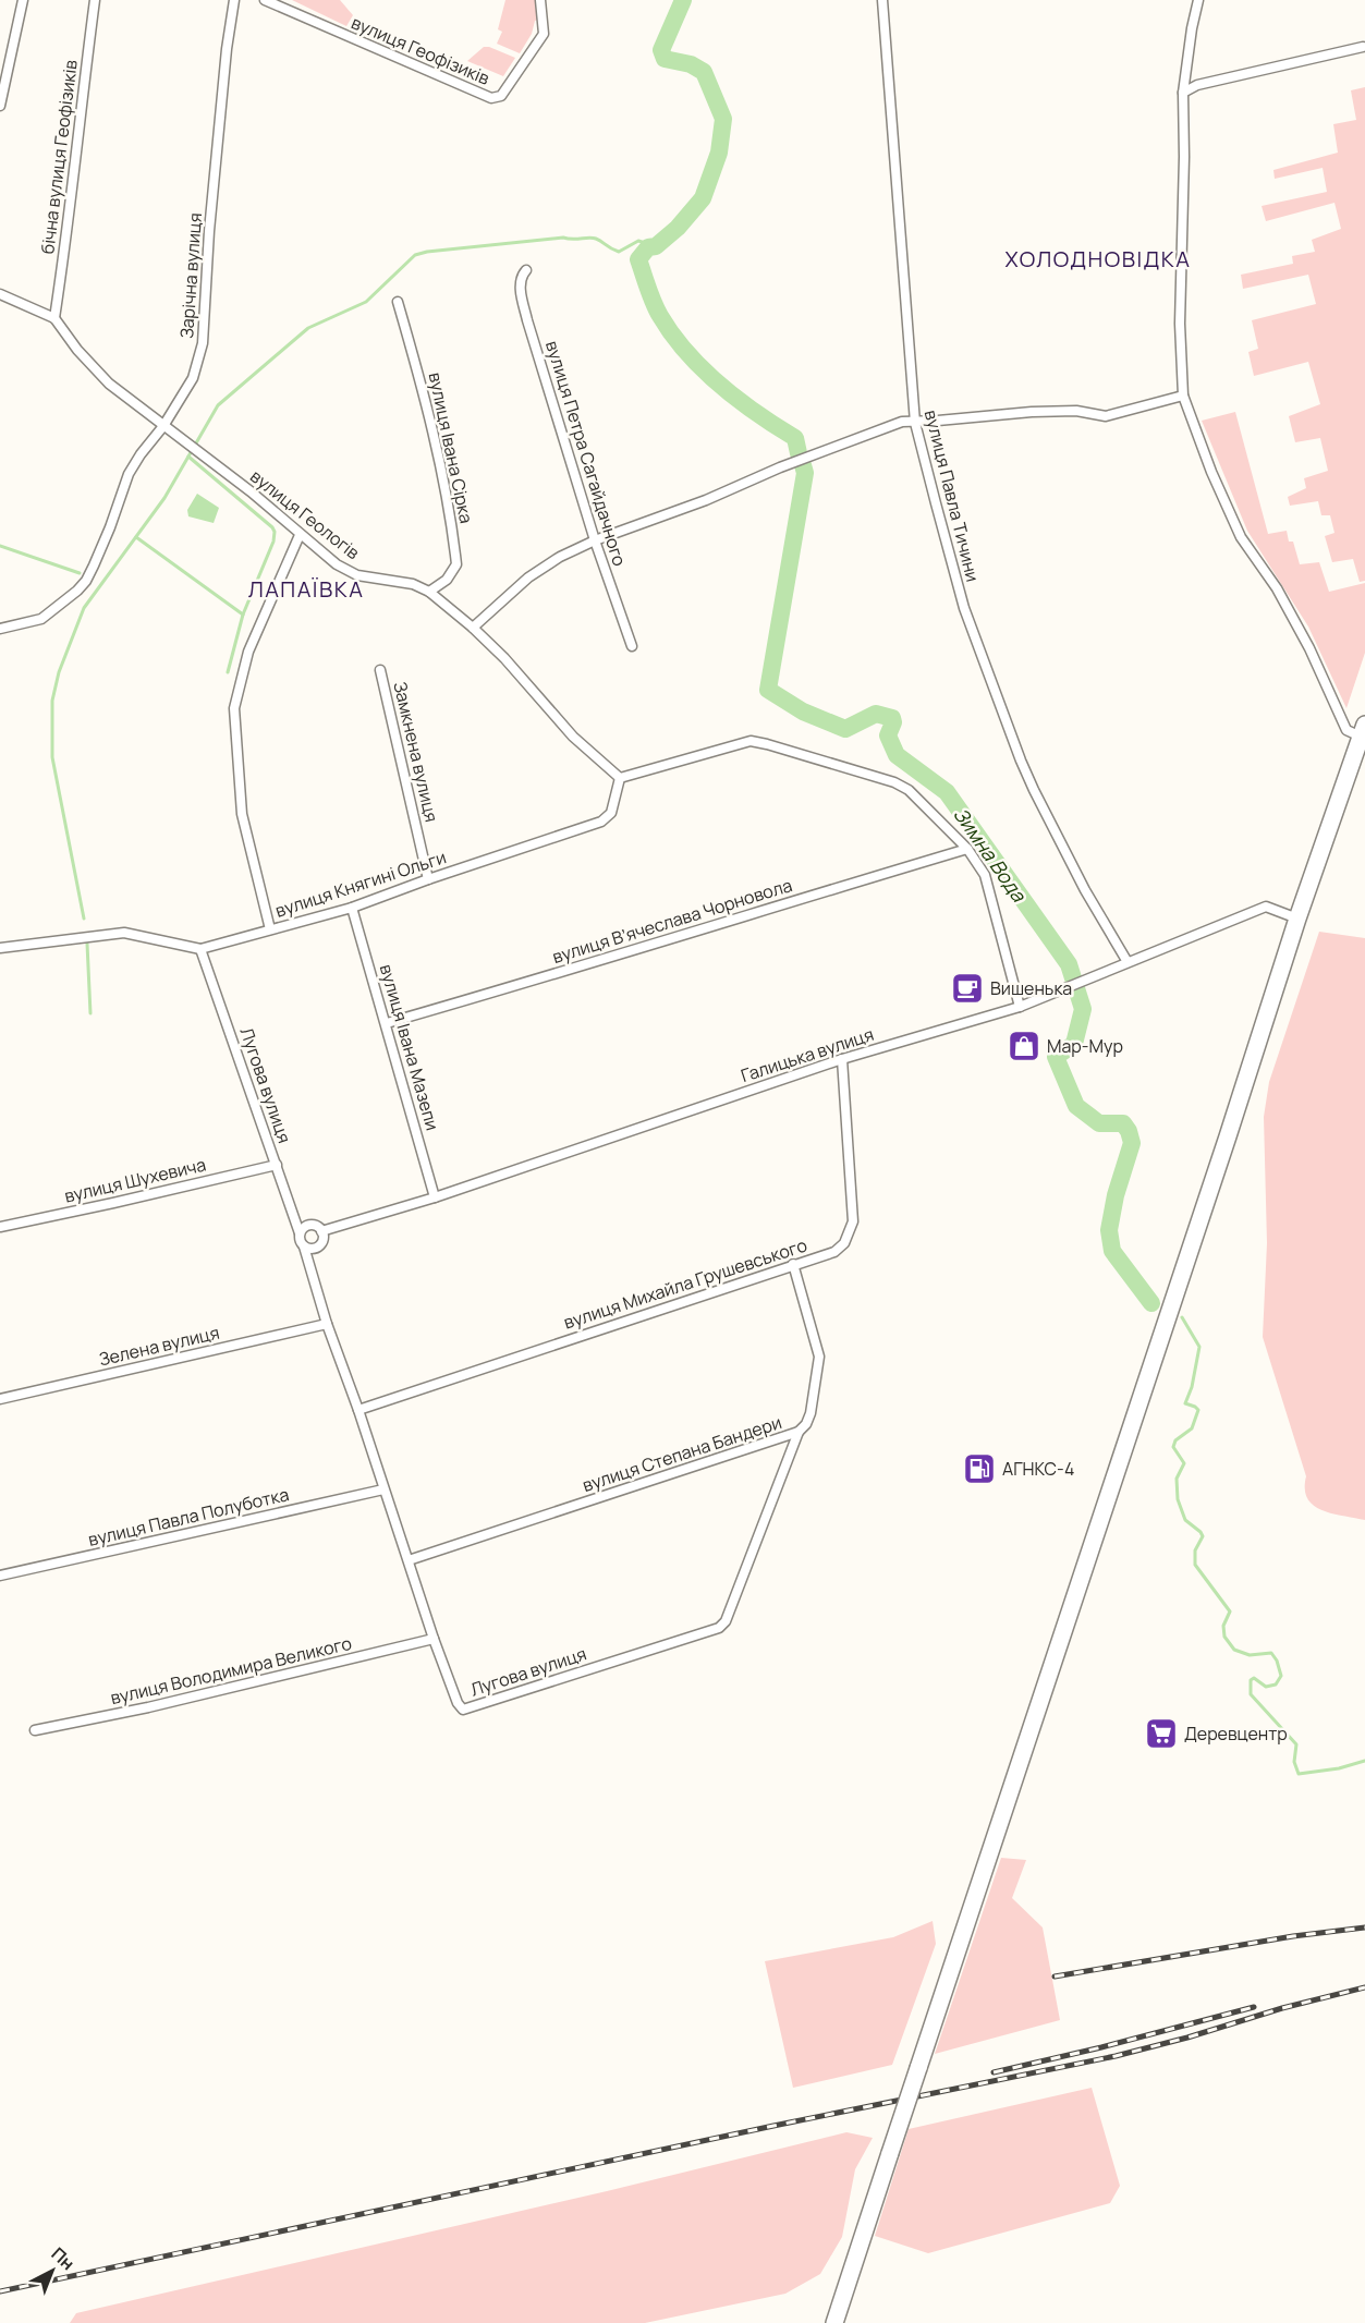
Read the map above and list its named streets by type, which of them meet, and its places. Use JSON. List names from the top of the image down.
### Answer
{
  "streets": {
    "street": [
      "вулиця Геофізиків",
      "бічна вулиця Геофізиків",
      "Зарічна вулиця",
      "вулиця Івана Сірка",
      "вулиця Петра Сагайдачного",
      "вулиця Павла Тичини",
      "вулиця Геологів",
      "Замкнена вулиця",
      "вулиця Княгині Ольги",
      "вулиця Вʼячеслава Чорновола",
      "вулиця Івана Мазепи",
      "Галицька вулиця",
      "Лугова вулиця",
      "вулиця Шухевича",
      "вулиця Михайла Грушевського",
      "Зелена вулиця",
      "вулиця Степана Бандери",
      "вулиця Павла Полуботка",
      "вулиця Володимира Великого"
    ]
  },
  "crossings": [
    ["бічна вулиця Геофізиків", "вулиця Геологів"],
    ["Зарічна вулиця", "вулиця Геологів"],
    ["вулиця Івана Сірка", "вулиця Геологів"],
    ["вулиця Павла Тичини", "Галицька вулиця"],
    ["вулиця Геологів", "вулиця Княгині Ольги"],
    ["Замкнена вулиця", "вулиця Княгині Ольги"],
    ["вулиця Княгині Ольги", "вулиця Івана Мазепи"],
    ["вулиця Княгині Ольги", "Лугова вулиця"],
    ["вулиця Вʼячеслава Чорновола", "вулиця Івана Мазепи"],
    ["вулиця Івана Мазепи", "Галицька вулиця"],
    ["Галицька вулиця", "Лугова вулиця"],
    ["Галицька вулиця", "вулиця Михайла Грушевського"],
    ["Лугова вулиця", "вулиця Шухевича"],
    ["Лугова вулиця", "вулиця Михайла Грушевського"],
    ["Лугова вулиця", "Зелена вулиця"],
    ["Лугова вулиця", "вулиця Степана Бандери"],
    ["Лугова вулиця", "вулиця Павла Полуботка"],
    ["Лугова вулиця", "вулиця Володимира Великого"],
    ["вулиця Михайла Грушевського", "вулиця Степана Бандери"]
  ],
  "districts": ["ХОЛОДНОВІДКА", "ЛАПАЇВКА"],
  "water": ["Зимна Вода"],
  "places": {
    "cafe": ["Вишенька"],
    "shop": ["Мар-Мур"],
    "fuel station": ["АГНКС-4"],
    "supermarket": ["Деревцентр"]
  },
  "north": "top right"
}
